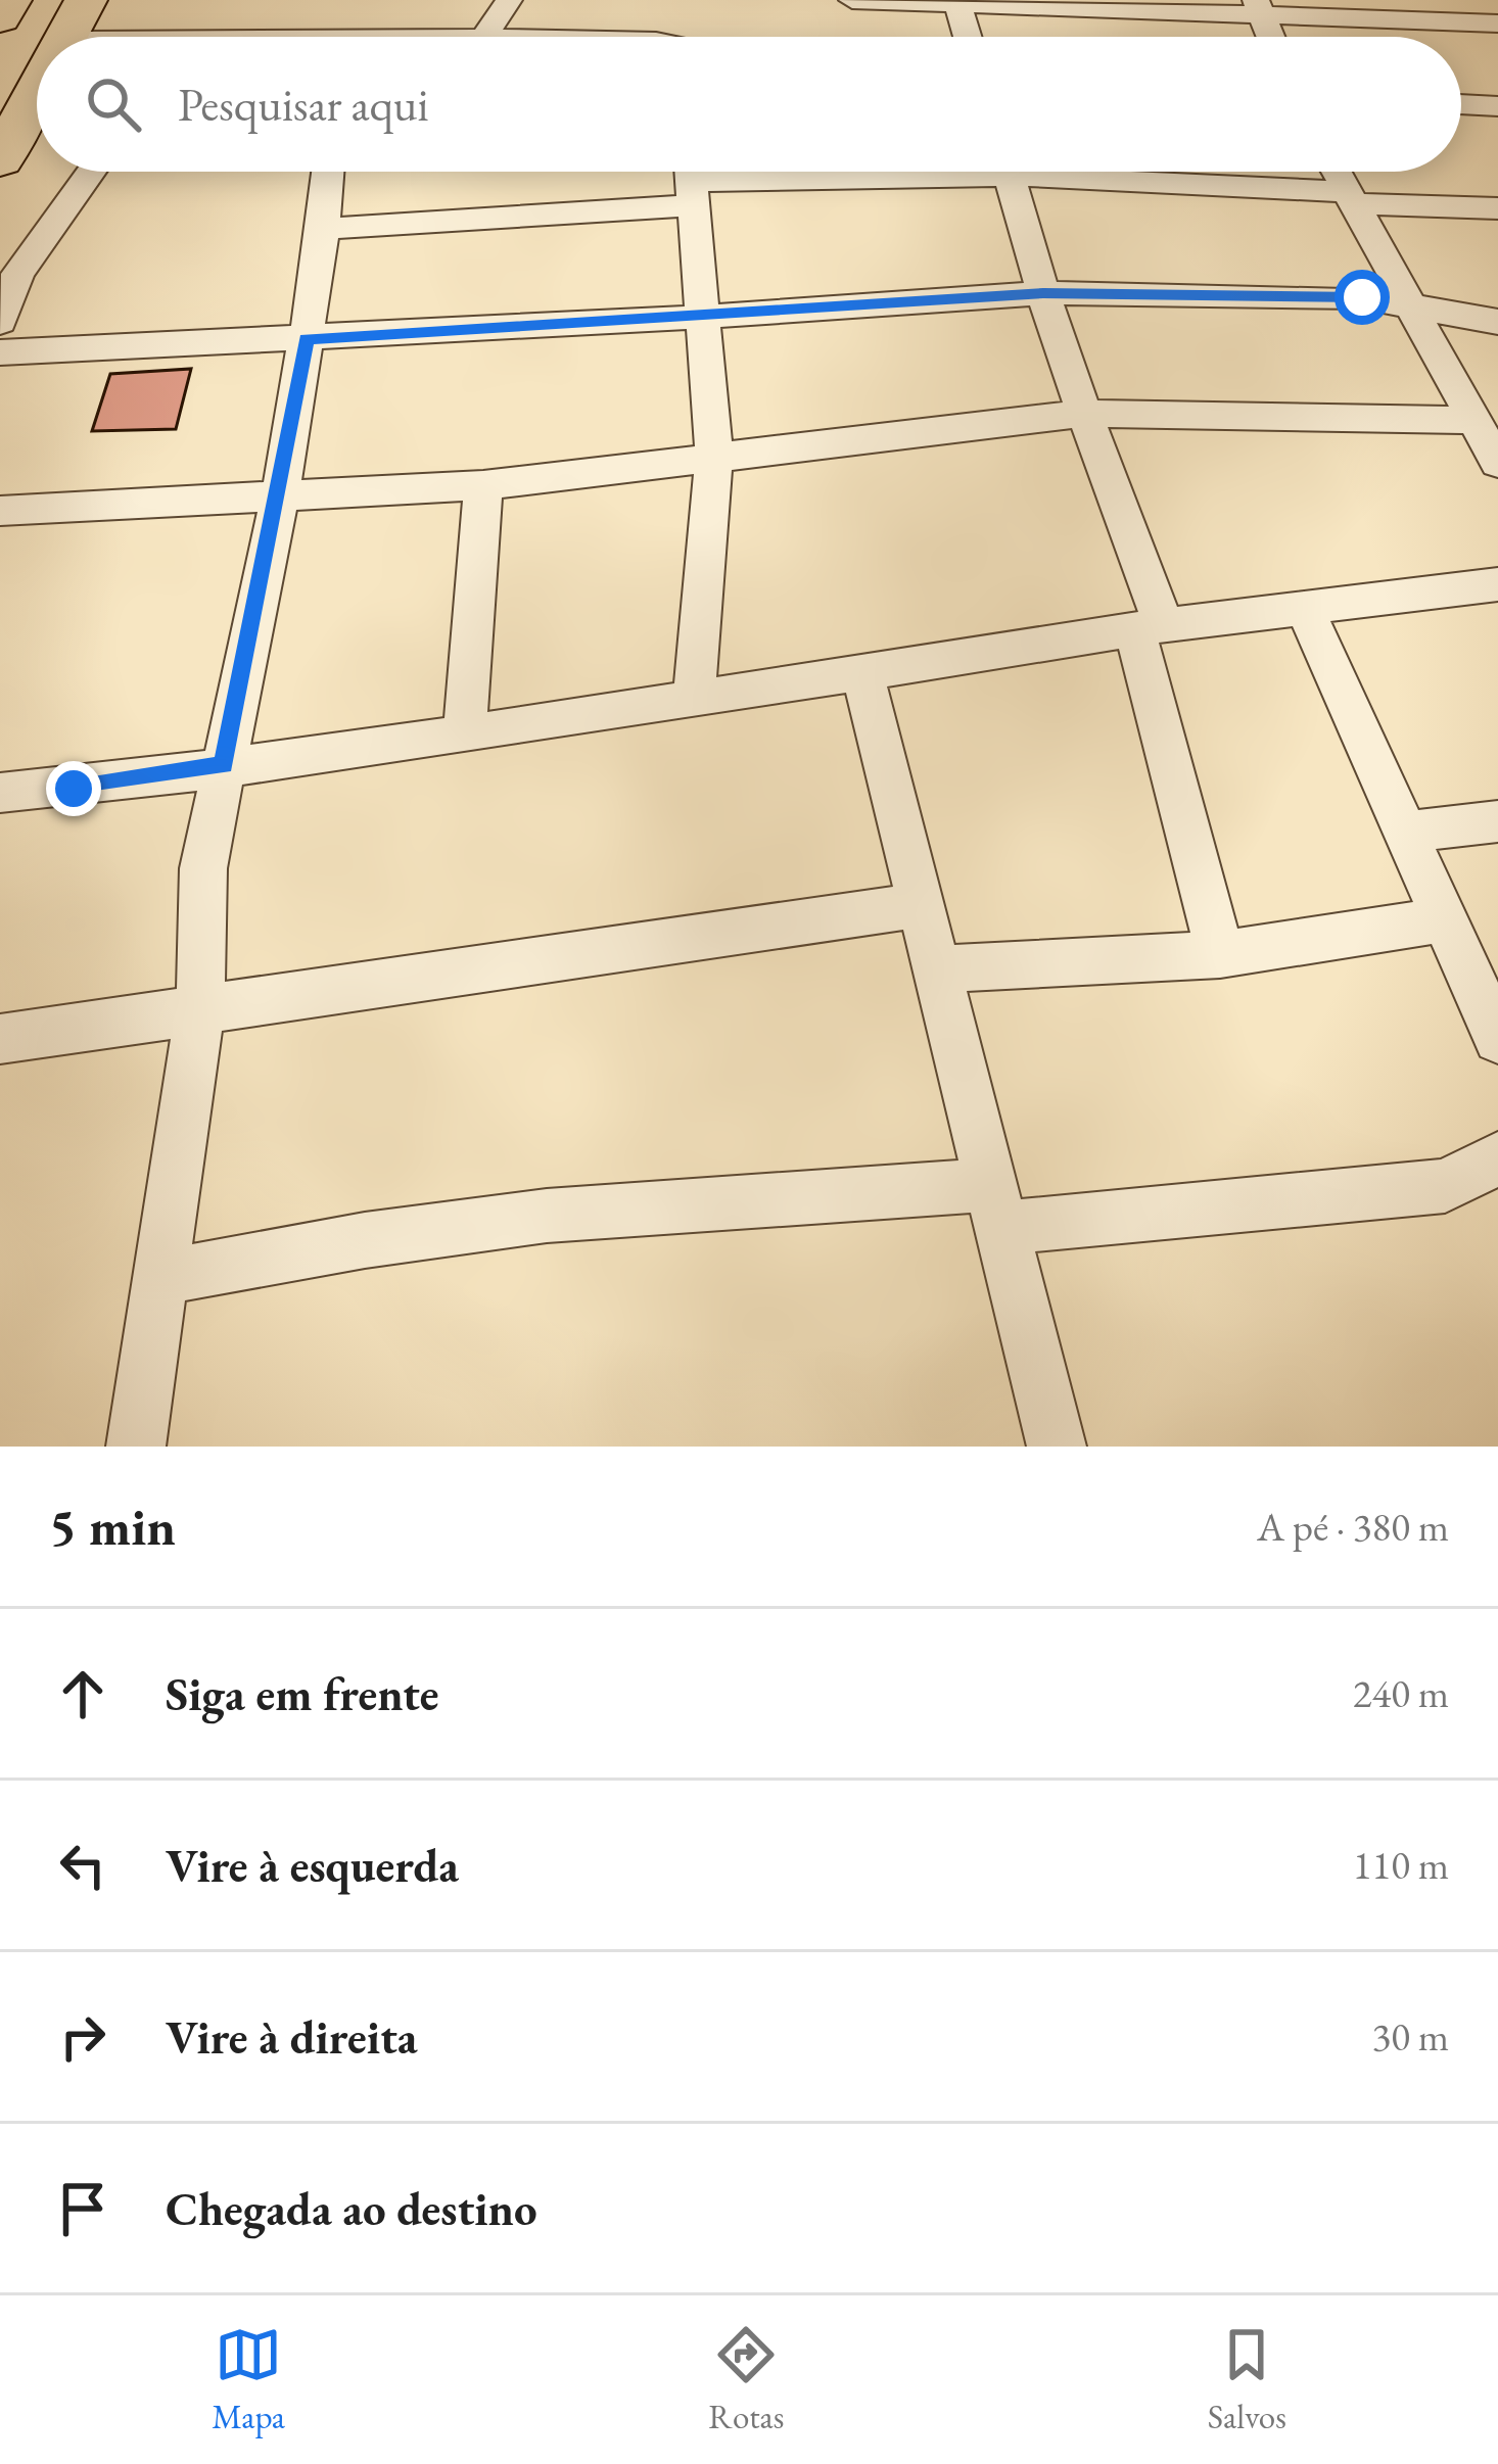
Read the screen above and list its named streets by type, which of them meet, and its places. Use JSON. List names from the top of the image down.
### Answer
{
  "page": {
    "search": "Pesquisar aqui",
    "heading": ["5 min", "A pé · 380 m"],
    "list": [
      ["Siga em frente", "240 m"],
      ["Vire à esquerda", "110 m"],
      ["Vire à direita", "30 m"],
      "Chegada ao destino"
    ],
    "nav": ["Mapa", "Rotas", "Salvos"]
  }
}
